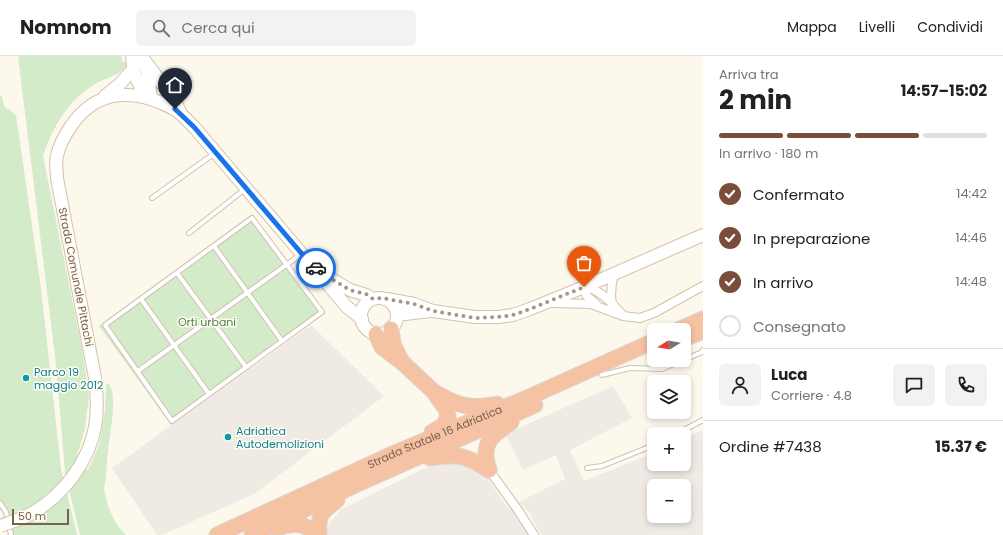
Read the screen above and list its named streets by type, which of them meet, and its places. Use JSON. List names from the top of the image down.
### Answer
{
  "streets": {
    "highway": ["Strada Statale 16 Adriatica"],
    "street": ["Strada Comunale Pittachi"]
  },
  "parks": ["Orti urbani"],
  "places": ["Parco 19 maggio 2012", "Adriatica Autodemolizioni"],
  "scale_bar": "50 m",
  "north": "left",
  "page": {
    "header": "Nomnom",
    "search": "Cerca qui",
    "nav": ["Mappa", "Livelli", "Condividi"],
    "heading": ["2 min", "Arriva tra", "14:57–15:02"],
    "panel": [
      "Luca",
      "Corriere · 4.8",
      "Ordine #7438",
      "15.37 €"
    ],
    "bar": "In arrivo · 180 m",
    "list": [
      ["Confermato", "14:42"],
      ["In preparazione", "14:46"],
      ["In arrivo", "14:48"],
      "Consegnato"
    ],
    "map_buttons": ["+", "−"],
    "scale": "50 m"
  }
}
